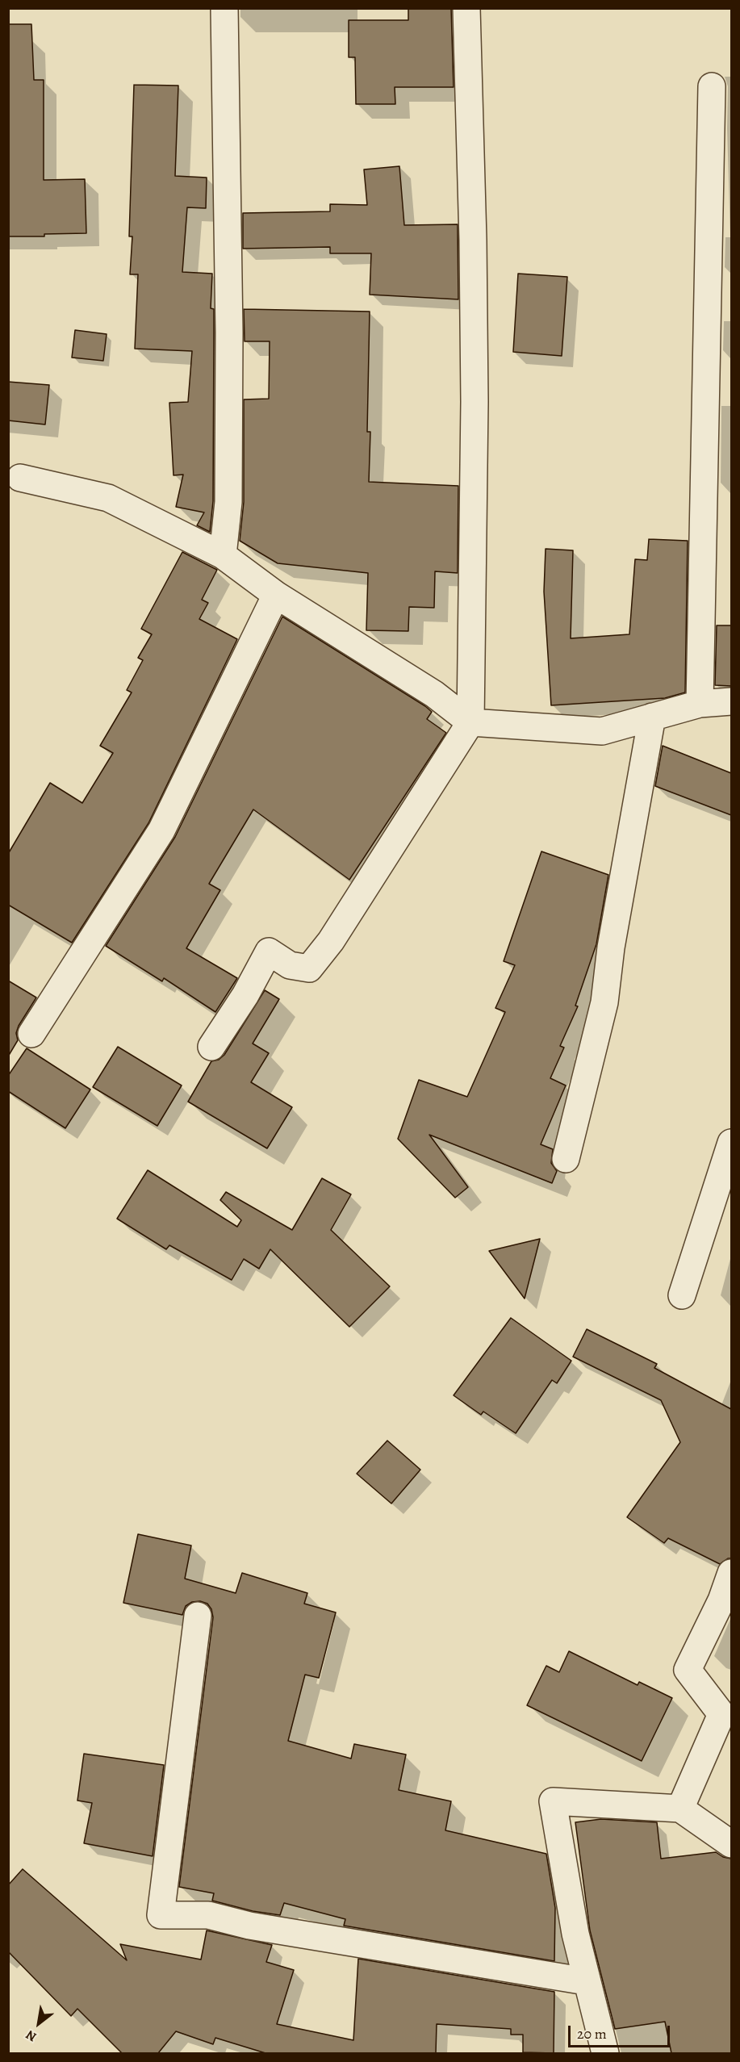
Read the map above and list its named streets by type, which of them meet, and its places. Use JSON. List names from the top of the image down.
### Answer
{
  "scale_bar": "20 m",
  "north": "bottom left"
}
